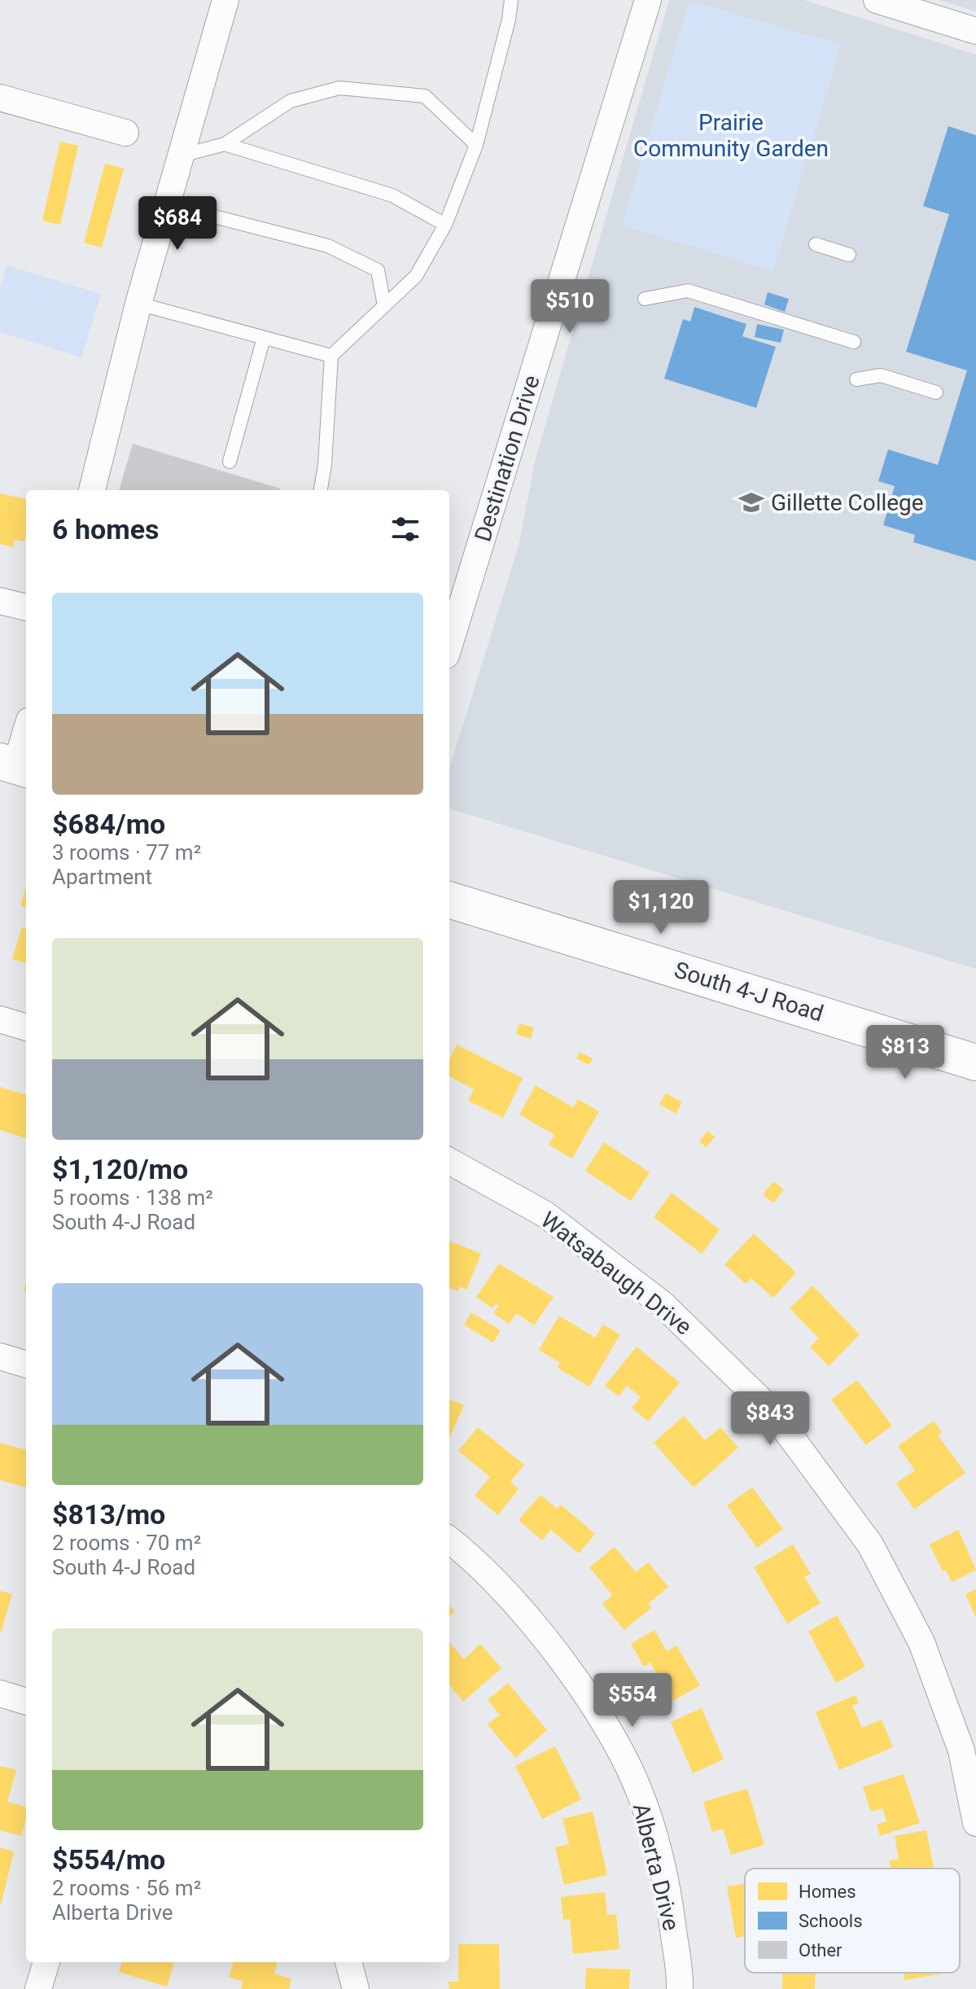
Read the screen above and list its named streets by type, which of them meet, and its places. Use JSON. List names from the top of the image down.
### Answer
{
  "streets": {
    "main road": ["South 4-J Road"],
    "street": ["Destination Drive", "Watsabaugh Drive", "Alberta Drive"]
  },
  "parks": ["Prairie Community Garden"],
  "places": {
    "school or university": ["Gillette College"]
  },
  "legend": ["Homes", "Schools", "Other"],
  "page": {
    "price": [
      "$684",
      "$510",
      "$1,120",
      "$813",
      "$843",
      "$554"
    ],
    "heading": "6 homes",
    "list": [
      {
        "name": "$684/mo",
        "note": "3 rooms · 77 m² · Apartment"
      },
      {
        "name": "$1,120/mo",
        "note": "5 rooms · 138 m² · South 4-J Road"
      },
      {
        "name": "$813/mo",
        "note": "2 rooms · 70 m² · South 4-J Road"
      },
      {
        "name": "$554/mo",
        "note": "2 rooms · 56 m² · Alberta Drive"
      }
    ]
  }
}
